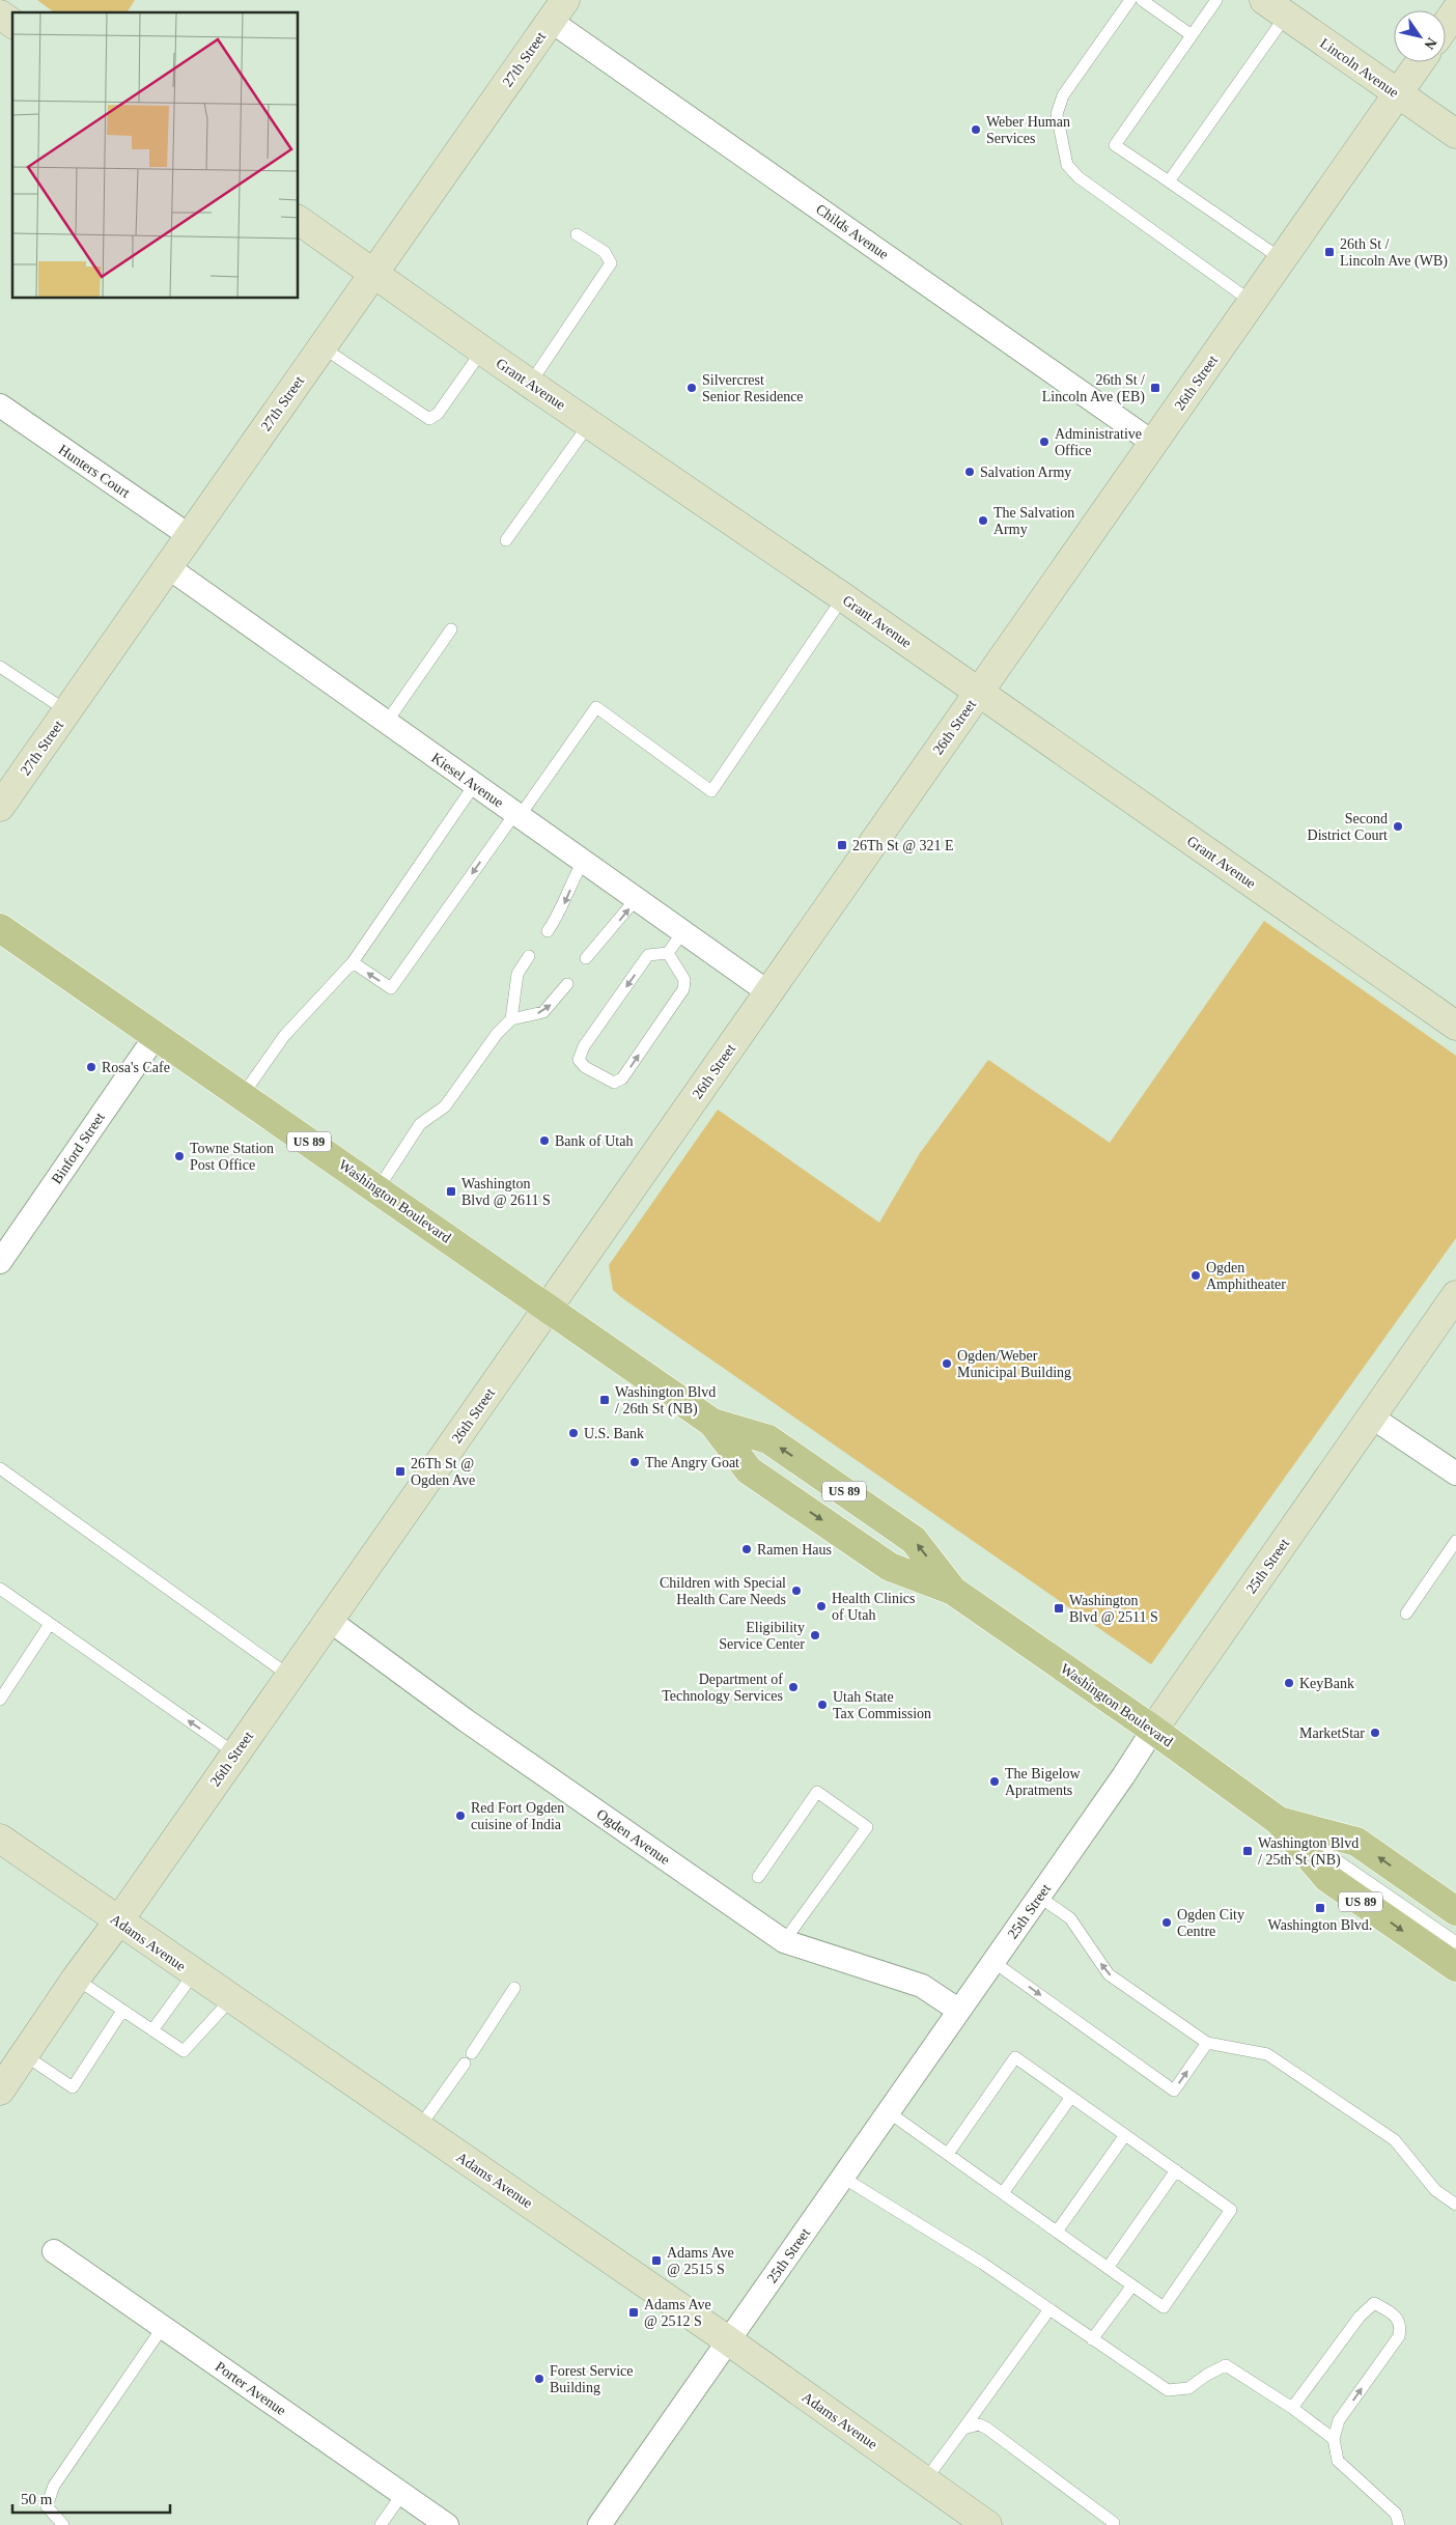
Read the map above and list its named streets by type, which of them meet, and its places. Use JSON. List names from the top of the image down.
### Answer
{
  "streets": {
    "main road": ["US 89", "Washington Boulevard"],
    "street": [
      "27th Street",
      "Lincoln Avenue",
      "Childs Avenue",
      "26th Street",
      "Grant Avenue",
      "Hunters Court",
      "Kiesel Avenue",
      "Binford Street",
      "25th Street",
      "Ogden Avenue",
      "Adams Avenue",
      "Porter Avenue"
    ]
  },
  "crossings": [
    ["27th Street", "Childs Avenue"],
    ["27th Street", "Grant Avenue"],
    ["27th Street", "Hunters Court"],
    ["27th Street", "Kiesel Avenue"],
    ["Lincoln Avenue", "26th Street"],
    ["Childs Avenue", "26th Street"],
    ["26th Street", "Grant Avenue"],
    ["26th Street", "Kiesel Avenue"],
    ["26th Street", "Washington Boulevard"],
    ["26th Street", "Ogden Avenue"],
    ["26th Street", "Adams Avenue"],
    ["Binford Street", "Washington Boulevard"],
    ["Washington Boulevard", "25th Street"],
    ["25th Street", "Ogden Avenue"],
    ["25th Street", "Adams Avenue"]
  ],
  "places": {
    "other": [
      "Weber Human Services",
      "Silvercrest Senior Residence",
      "Administrative Office",
      "Salvation Army",
      "The Salvation Army",
      "Second District Court",
      "Rosa's Cafe",
      "Bank of Utah",
      "Towne Station Post Office",
      "Ogden Amphitheater",
      "Ogden/Weber Municipal Building",
      "U.S. Bank",
      "The Angry Goat",
      "Ramen Haus",
      "Children with Special Health Care Needs",
      "Health Clinics of Utah",
      "Eligibility Service Center",
      "KeyBank",
      "Department of Technology Services",
      "Utah State Tax Commission",
      "MarketStar",
      "The Bigelow Apratments",
      "Red Fort Ogden cuisine of India",
      "Ogden City Centre",
      "Forest Service Building"
    ],
    "transit": [
      "26th St / Lincoln Ave (WB)",
      "26th St / Lincoln Ave (EB)",
      "26Th St @ 321 E",
      "Washington Blvd @ 2611 S",
      "Washington Blvd / 26th St (NB)",
      "26Th St @ Ogden Ave",
      "Washington Blvd @ 2511 S",
      "Washington Blvd / 25th St (NB)",
      "Washington Blvd.",
      "Adams Ave @ 2515 S",
      "Adams Ave @ 2512 S"
    ]
  },
  "scale_bar": "50 m",
  "north": "bottom right"
}
